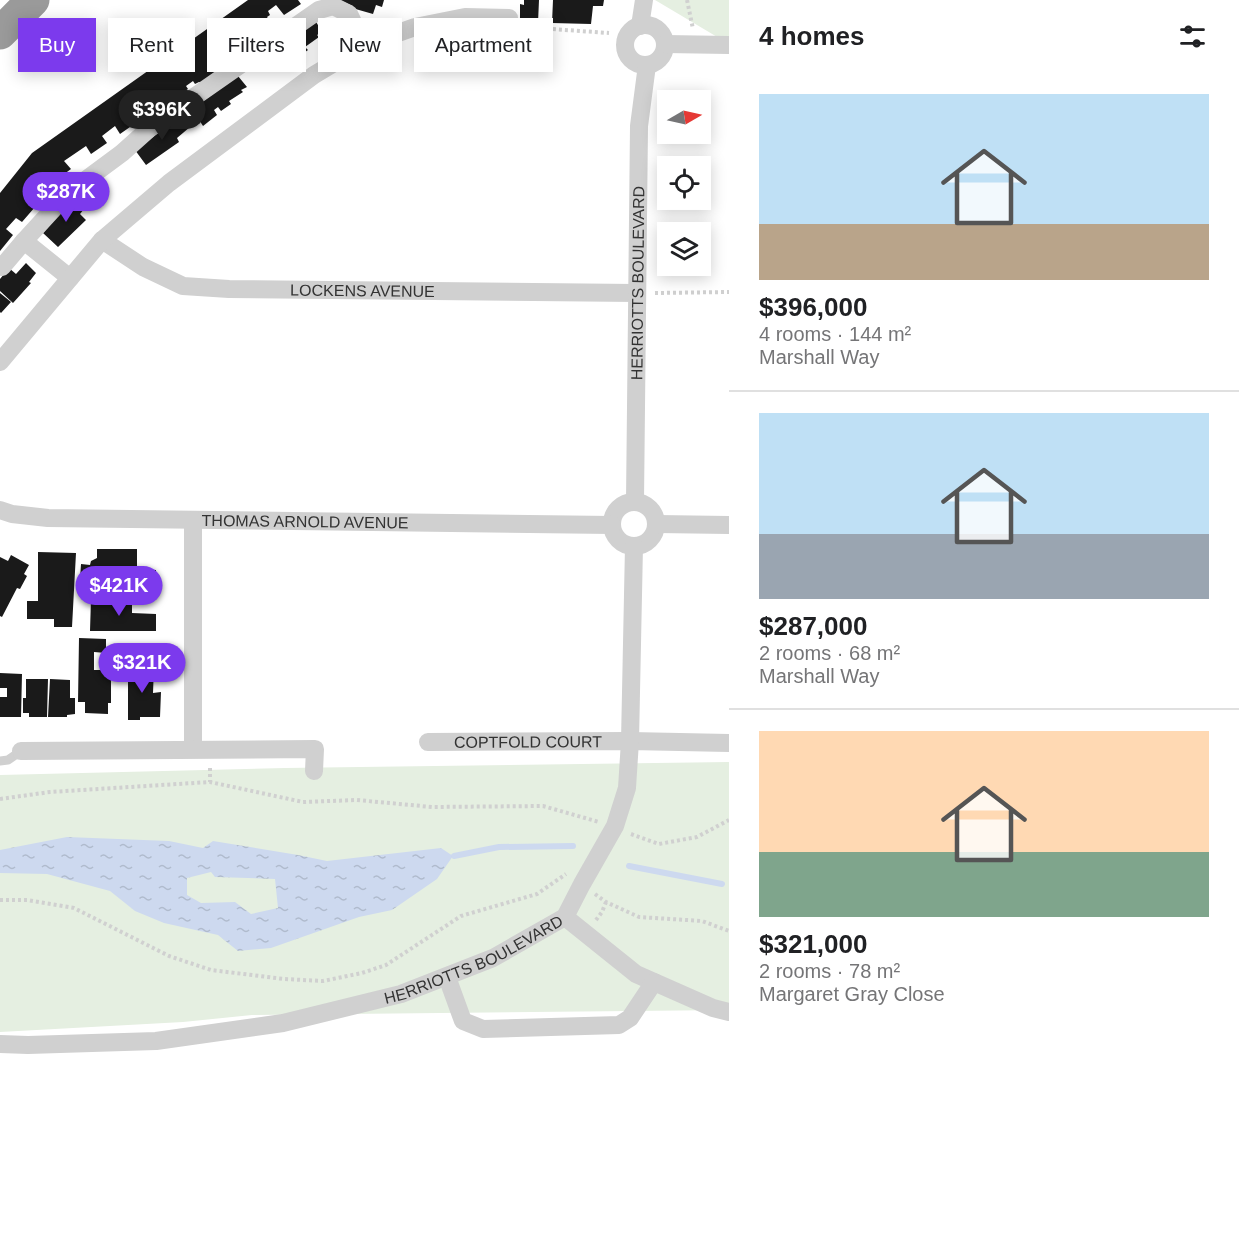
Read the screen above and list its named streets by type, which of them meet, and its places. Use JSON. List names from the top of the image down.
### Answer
{
  "streets": {
    "street": [
      "HERRIOTTS BOULEVARD",
      "LOCKENS AVENUE",
      "THOMAS ARNOLD AVENUE",
      "COPTFOLD COURT"
    ]
  },
  "crossings": [
    ["HERRIOTTS BOULEVARD", "LOCKENS AVENUE"],
    ["HERRIOTTS BOULEVARD", "THOMAS ARNOLD AVENUE"],
    ["HERRIOTTS BOULEVARD", "COPTFOLD COURT"]
  ],
  "north": "right",
  "page": {
    "heading": "4 homes",
    "chip": [
      "Buy",
      "Rent",
      "Filters",
      "New",
      "Apartment"
    ],
    "list": [
      {
        "name": "$396,000",
        "note": "4 rooms · 144 m² · Marshall Way"
      },
      {
        "name": "$287,000",
        "note": "2 rooms · 68 m² · Marshall Way"
      },
      {
        "name": "$321,000",
        "note": "2 rooms · 78 m² · Margaret Gray Close"
      }
    ],
    "price": [
      "$396K",
      "$287K",
      "$421K",
      "$321K"
    ]
  }
}
